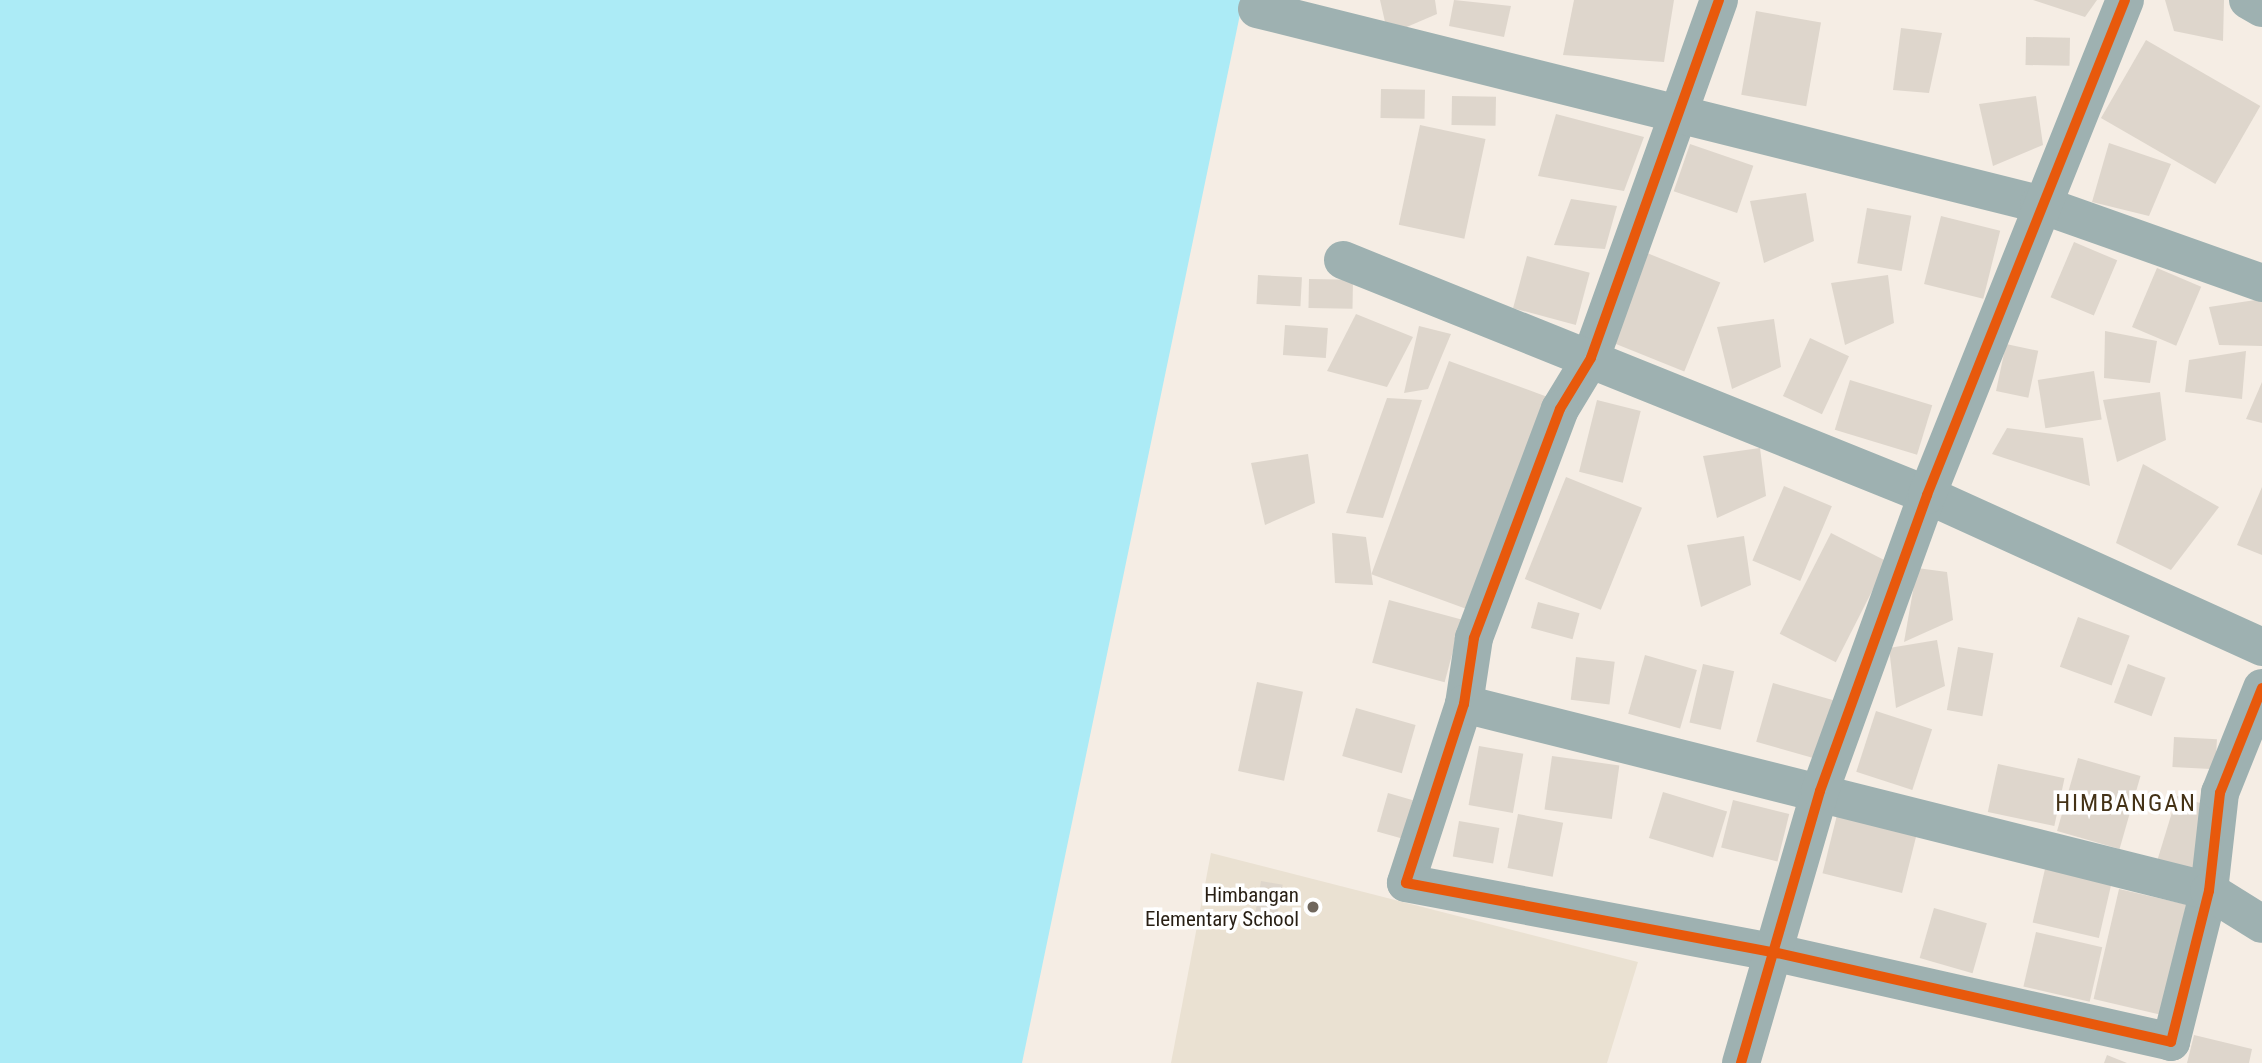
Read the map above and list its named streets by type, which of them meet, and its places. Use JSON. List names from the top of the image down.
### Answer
{
  "districts": ["HIMBANGAN"],
  "places": ["Himbangan Elementary School"]
}
